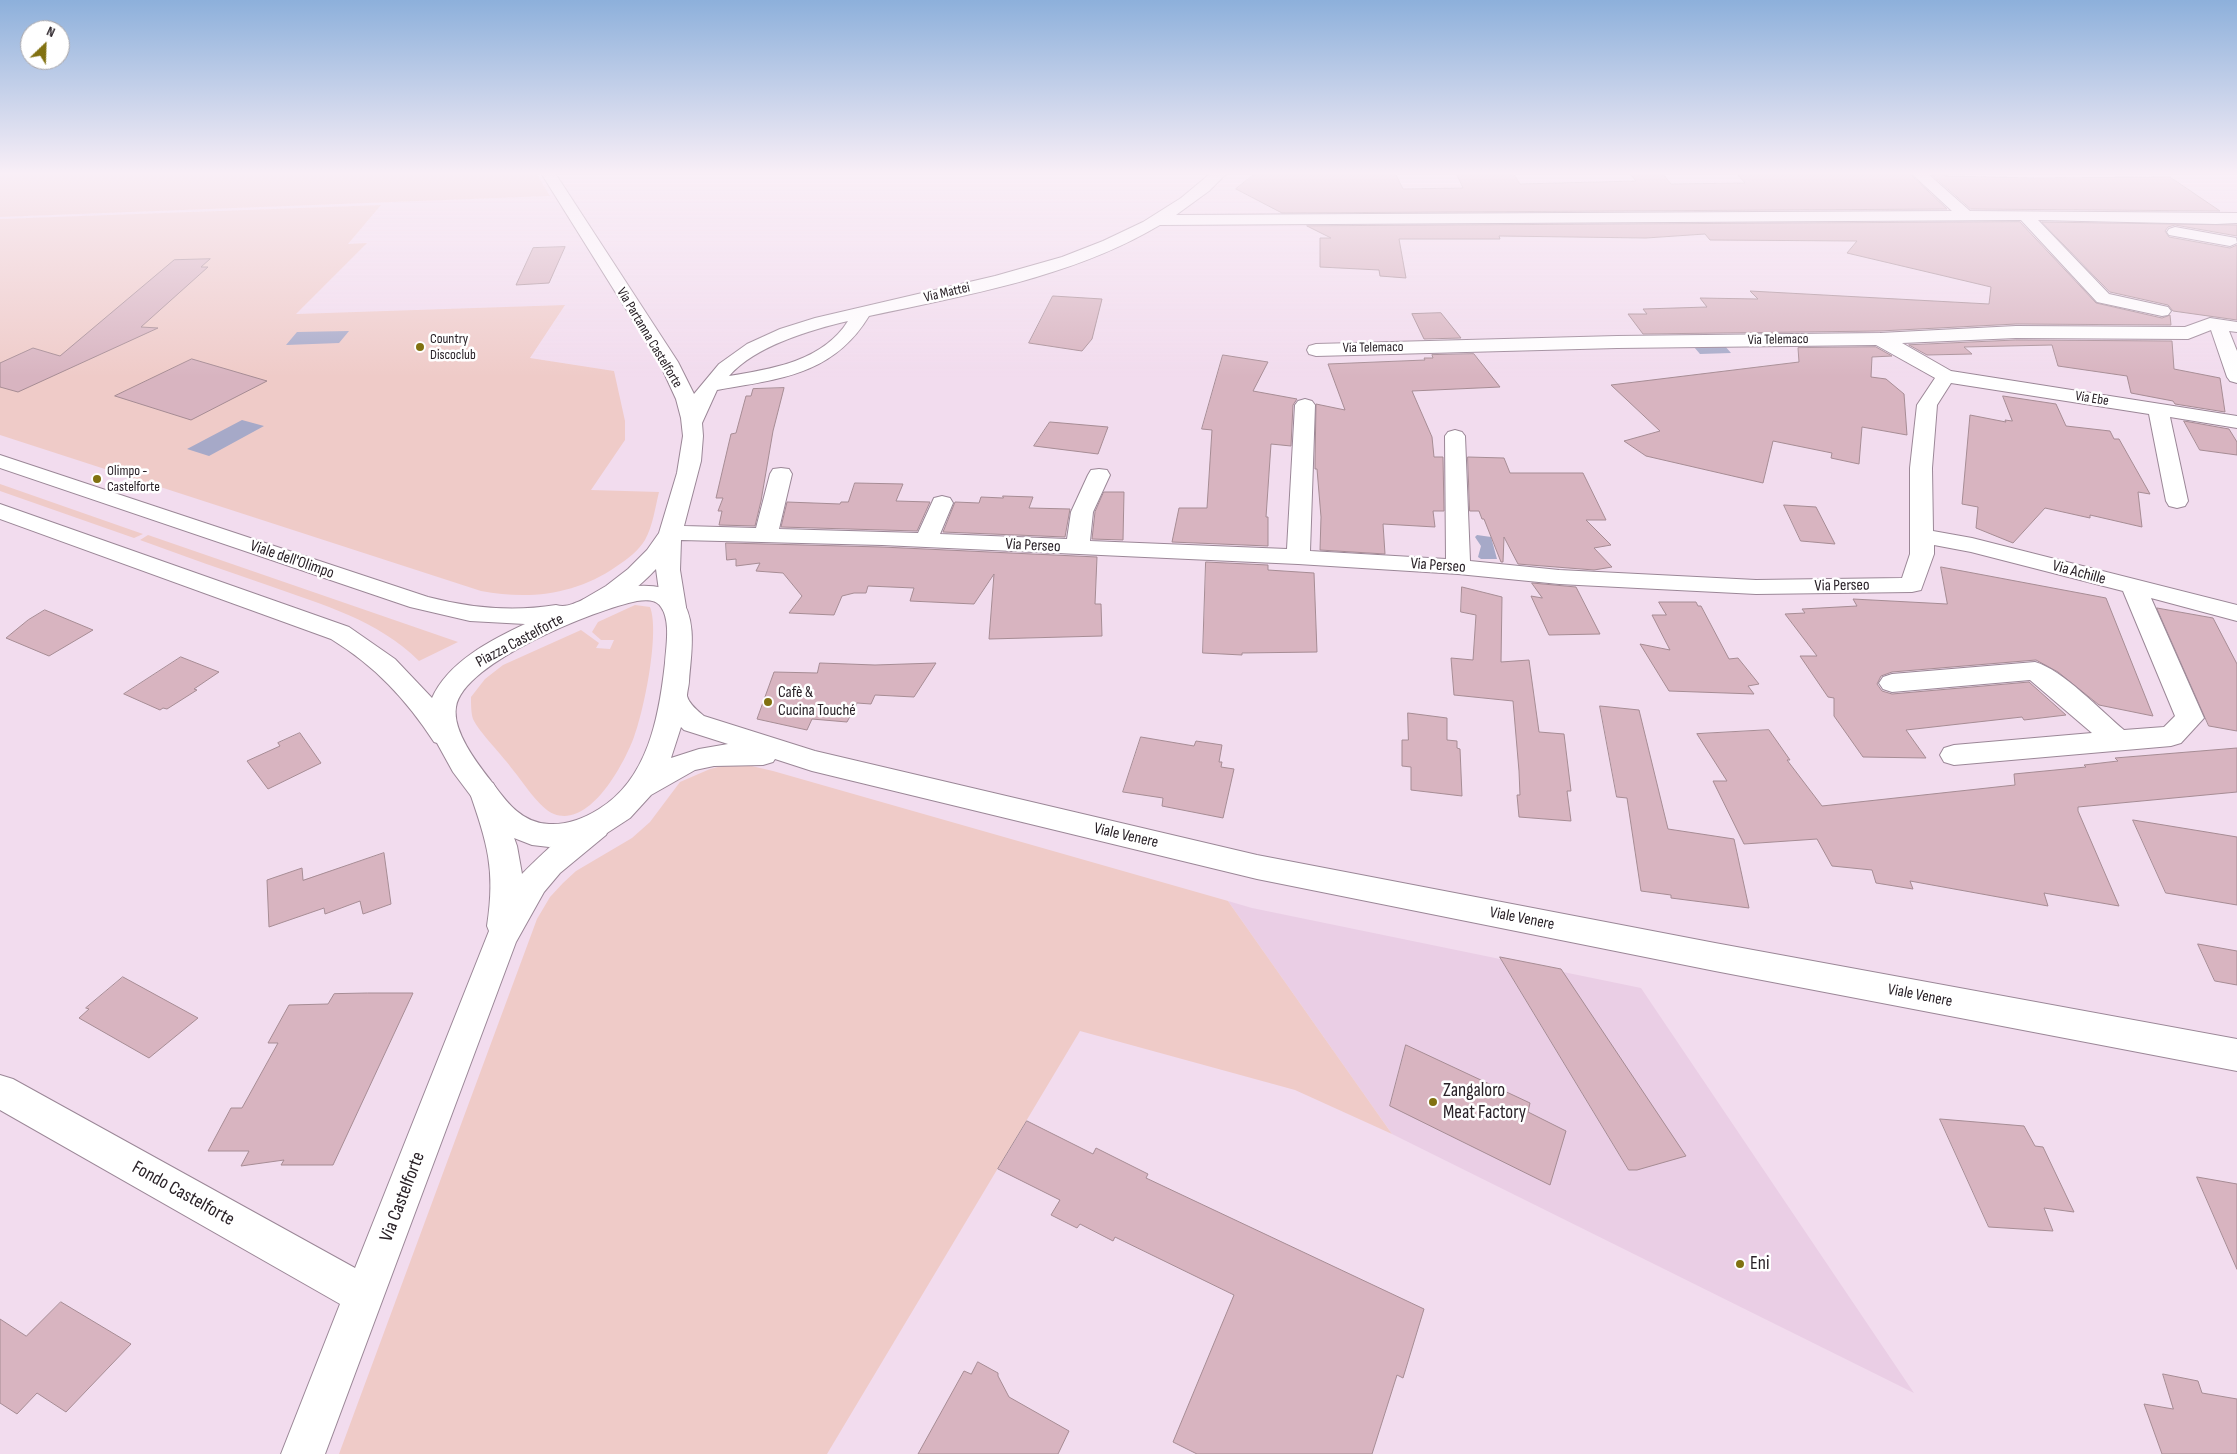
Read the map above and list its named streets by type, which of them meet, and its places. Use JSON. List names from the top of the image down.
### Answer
{
  "streets": {
    "street": [
      "Via Mattei",
      "Via Partanna Castelforte",
      "Via Telemaco",
      "Via Ebe",
      "Via Perseo",
      "Viale dell'Olimpo",
      "Via Achille",
      "Piazza Castelforte",
      "Viale Venere",
      "Fondo Castelforte",
      "Via Castelforte"
    ]
  },
  "crossings": [
    ["Via Mattei", "Via Partanna Castelforte"],
    ["Via Partanna Castelforte", "Via Perseo"],
    ["Via Partanna Castelforte", "Piazza Castelforte"],
    ["Via Ebe", "Via Perseo"],
    ["Via Perseo", "Via Achille"],
    ["Viale dell'Olimpo", "Piazza Castelforte"],
    ["Piazza Castelforte", "Viale Venere"],
    ["Piazza Castelforte", "Via Castelforte"],
    ["Fondo Castelforte", "Via Castelforte"]
  ],
  "places": [
    "Country Discoclub",
    "Olimpo - Castelforte",
    "Cafè & Cucina Touché",
    "Zangaloro Meat Factory",
    "Eni"
  ],
  "north": "top right"
}
